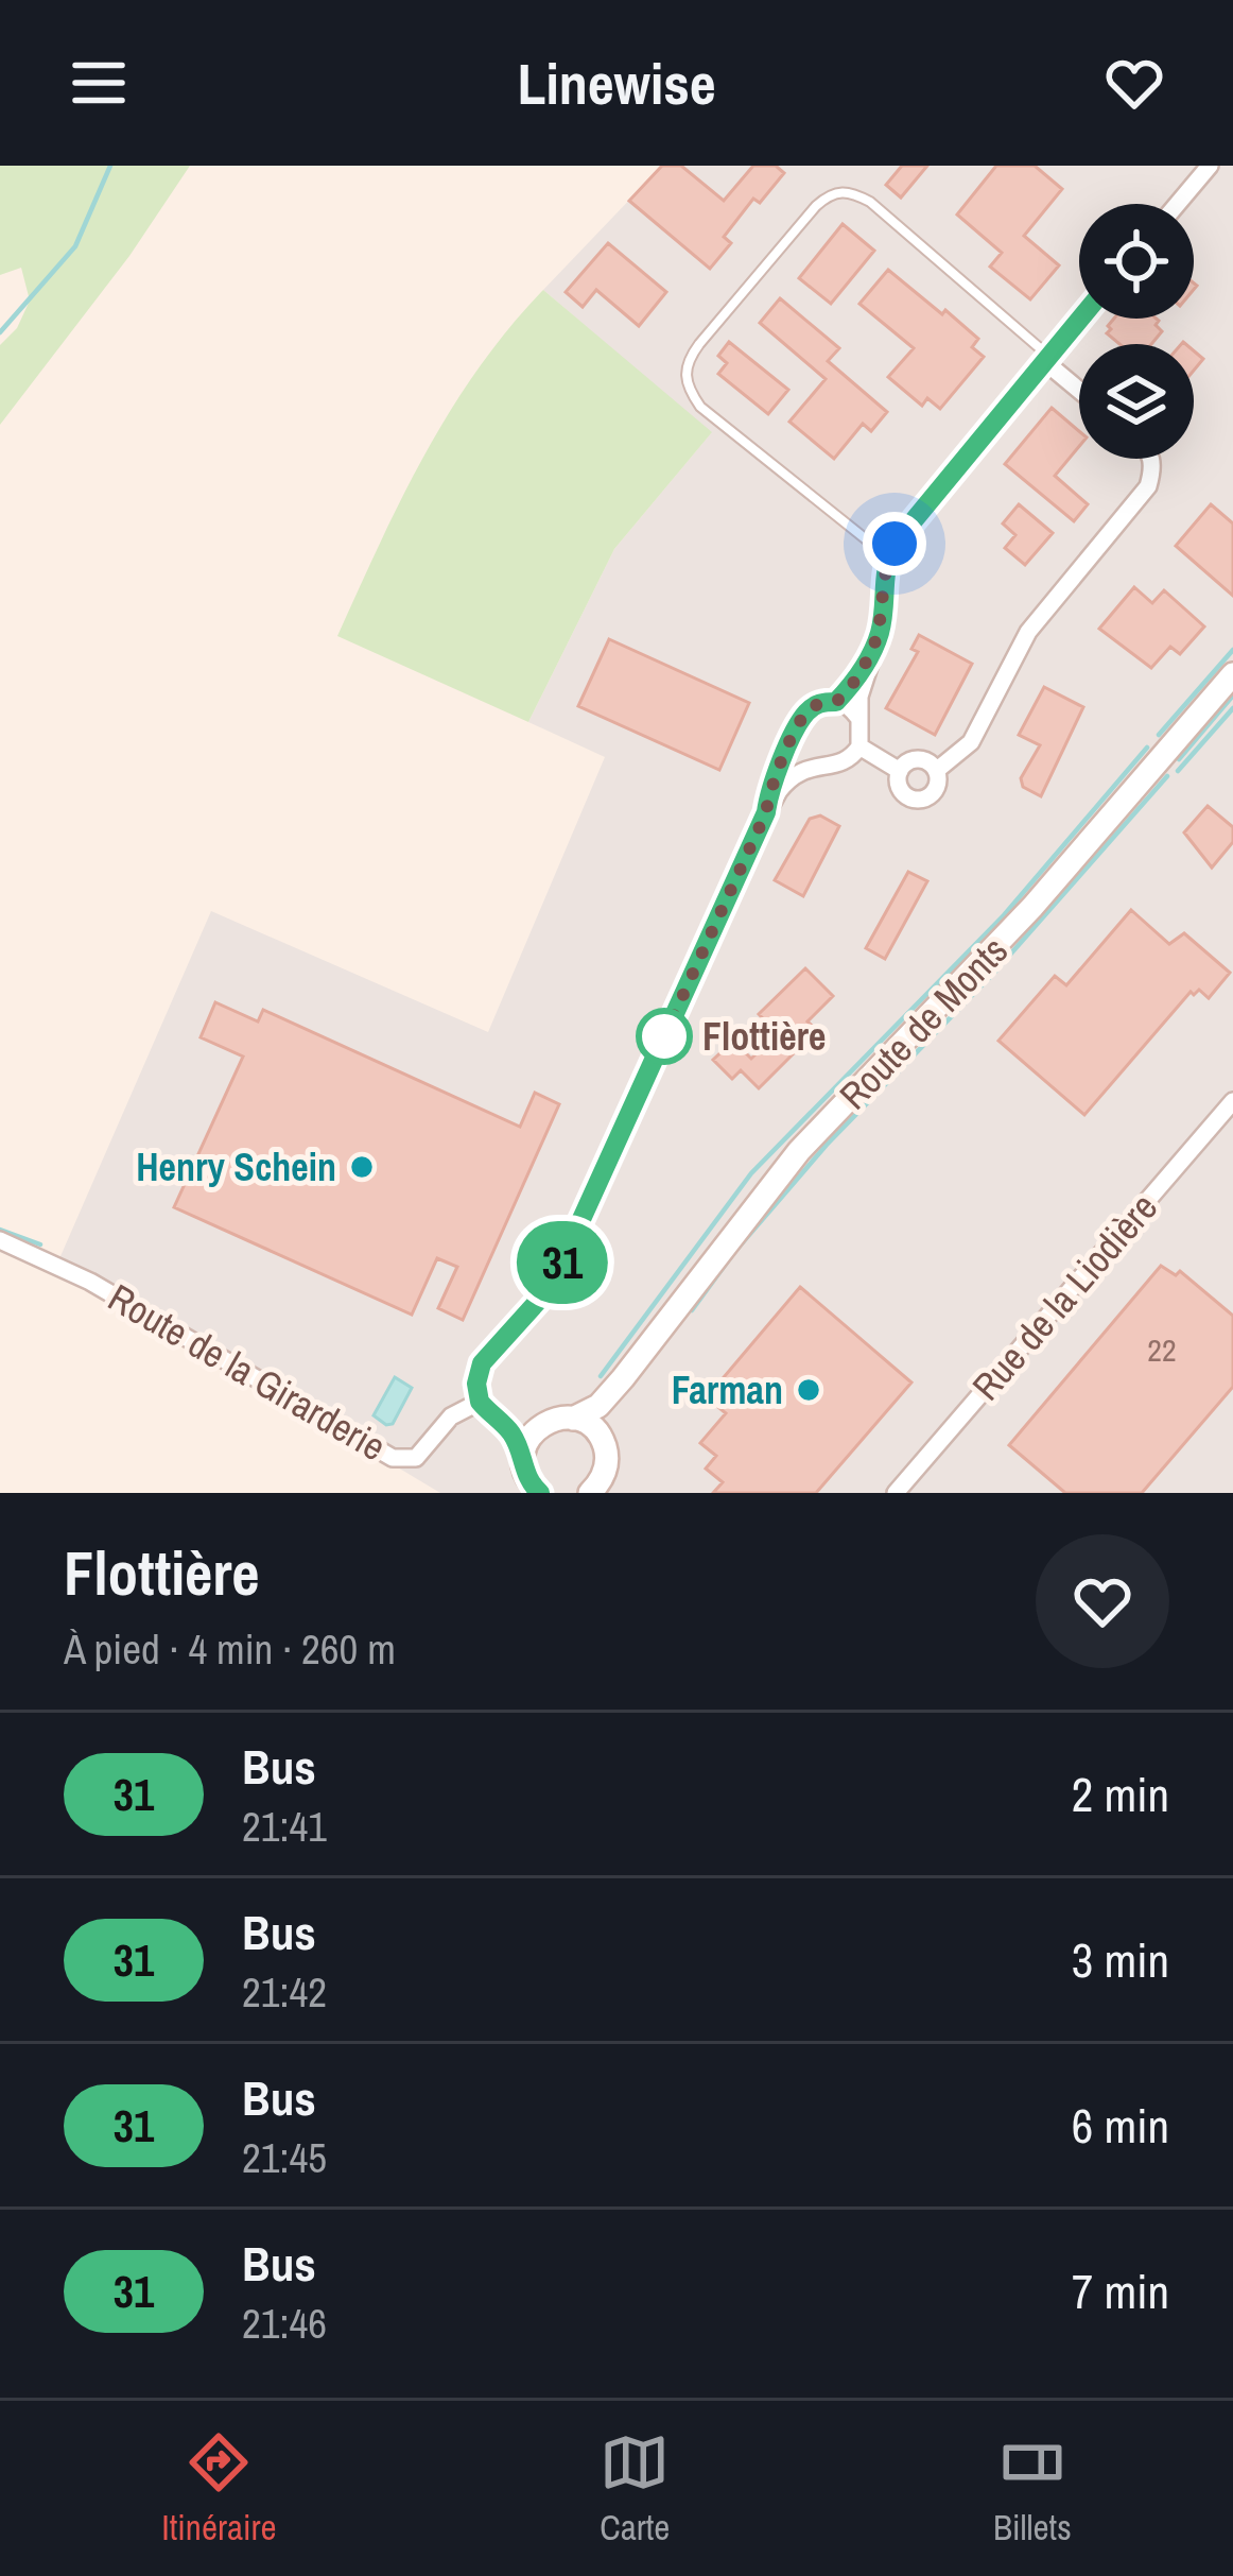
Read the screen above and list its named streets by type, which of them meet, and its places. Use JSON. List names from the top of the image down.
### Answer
{
  "streets": {
    "main road": ["Route de Monts"],
    "street": ["Rue de la Liodière", "Route de la Girarderie"]
  },
  "places": ["Flottière", "Henry Schein", "Farman"],
  "lines": ["bus line 31"],
  "house_numbers": ["22"],
  "page": {
    "header": "Linewise",
    "on_map": "31",
    "heading": ["Flottière", "À pied · 4 min · 260 m"],
    "list": [
      {
        "mark": "31",
        "name": "Bus",
        "note": "21:41",
        "value": "2 min"
      },
      {
        "mark": "31",
        "name": "Bus",
        "note": "21:42",
        "value": "3 min"
      },
      {
        "mark": "31",
        "name": "Bus",
        "note": "21:45",
        "value": "6 min"
      },
      {
        "mark": "31",
        "name": "Bus",
        "note": "21:46",
        "value": "7 min"
      }
    ],
    "tabs": ["Itinéraire", "Carte", "Billets"]
  }
}
